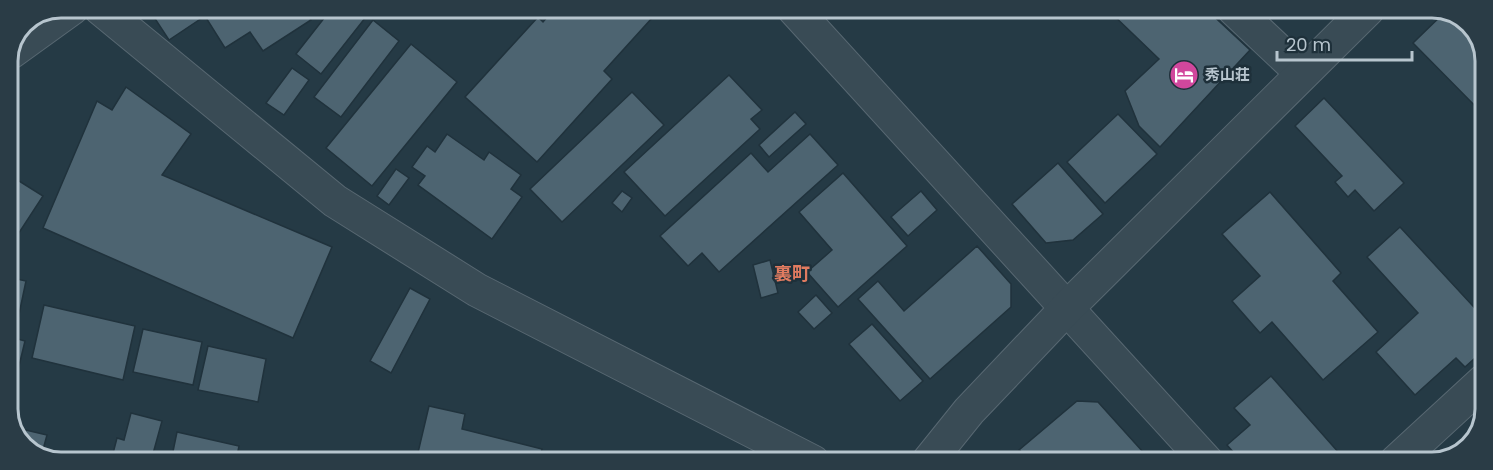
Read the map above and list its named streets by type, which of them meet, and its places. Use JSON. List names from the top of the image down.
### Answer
{
  "districts": ["裏町"],
  "places": {
    "hotel": ["秀山荘"]
  },
  "scale_bar": "20 m"
}
